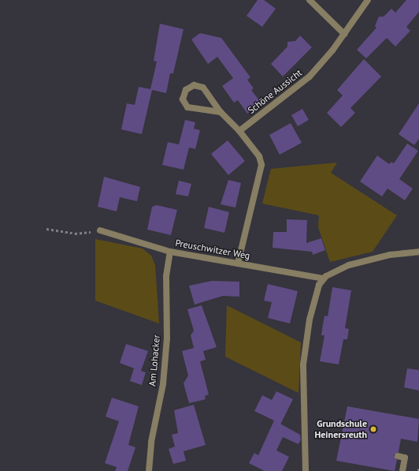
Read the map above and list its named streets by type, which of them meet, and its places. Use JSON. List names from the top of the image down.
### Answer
{
  "streets": {
    "street": ["Schöne Aussicht", "Preuschwitzer Weg", "Am Lohacker"]
  },
  "crossings": [
    ["Preuschwitzer Weg", "Am Lohacker"]
  ],
  "places": ["Grundschule Heinersreuth"]
}
